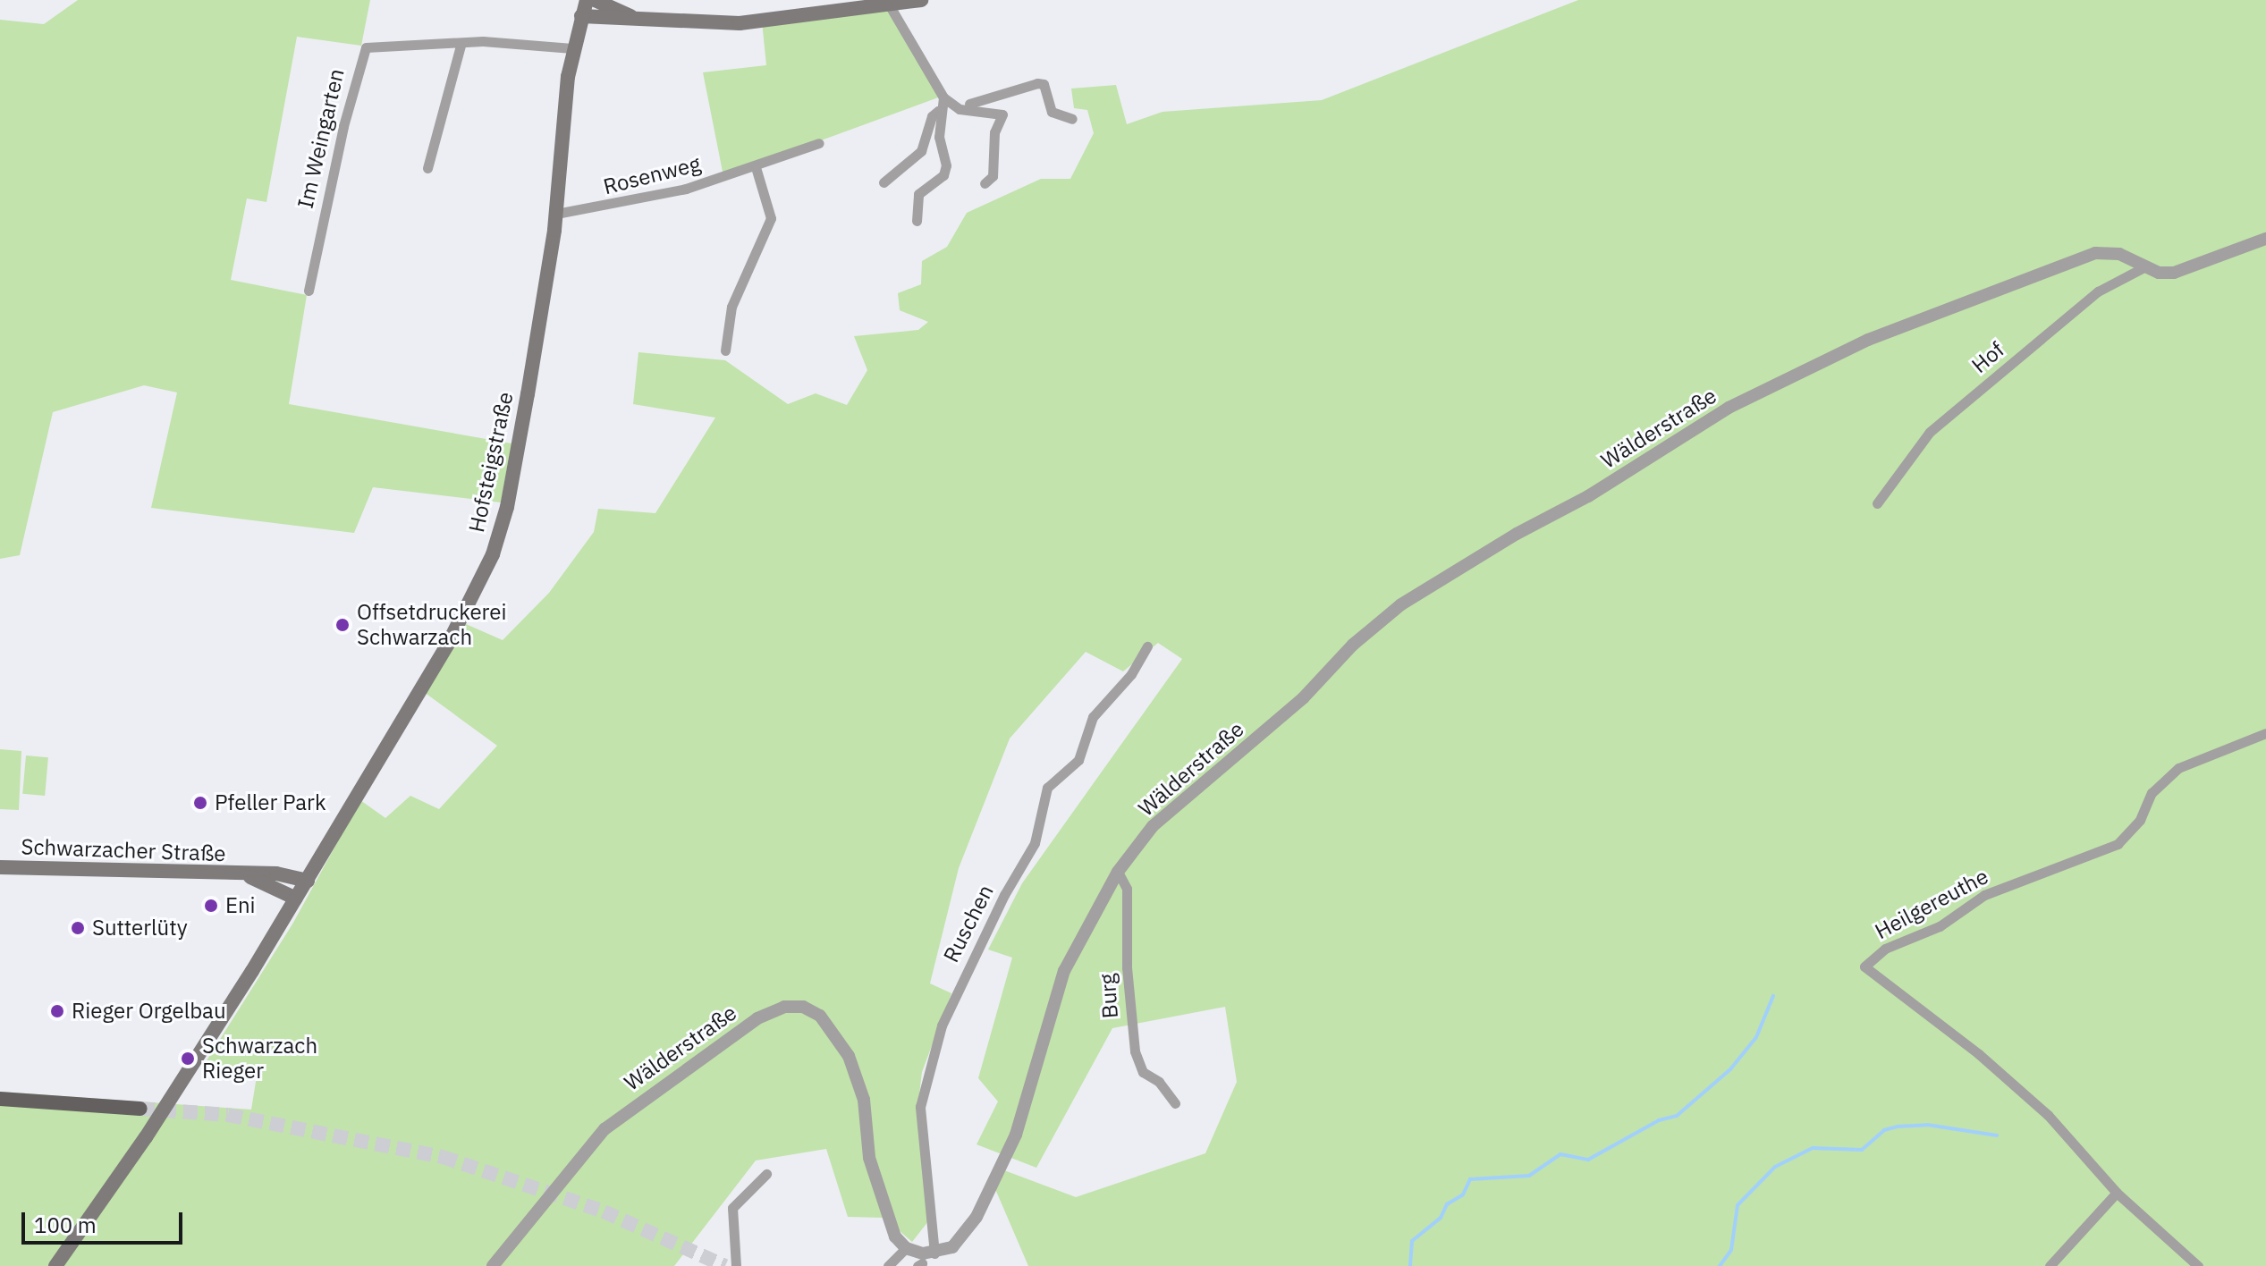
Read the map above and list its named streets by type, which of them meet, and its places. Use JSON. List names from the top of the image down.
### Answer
{
  "streets": {
    "main road": ["Hofsteigstraße", "Schwarzacher Straße"],
    "street": [
      "Im Weingarten",
      "Rosenweg",
      "Hof",
      "Wälderstraße",
      "Heilgereuthe",
      "Ruschen",
      "Burg"
    ]
  },
  "crossings": [
    ["Im Weingarten", "Hofsteigstraße"],
    ["Rosenweg", "Hofsteigstraße"],
    ["Hof", "Wälderstraße"],
    ["Wälderstraße", "Ruschen"],
    ["Wälderstraße", "Burg"],
    ["Hofsteigstraße", "Schwarzacher Straße"]
  ],
  "places": [
    "Offsetdruckerei Schwarzach",
    "Pfeller Park",
    "Eni",
    "Sutterlüty",
    "Rieger Orgelbau",
    "Schwarzach Rieger"
  ],
  "scale_bar": "100 m"
}
